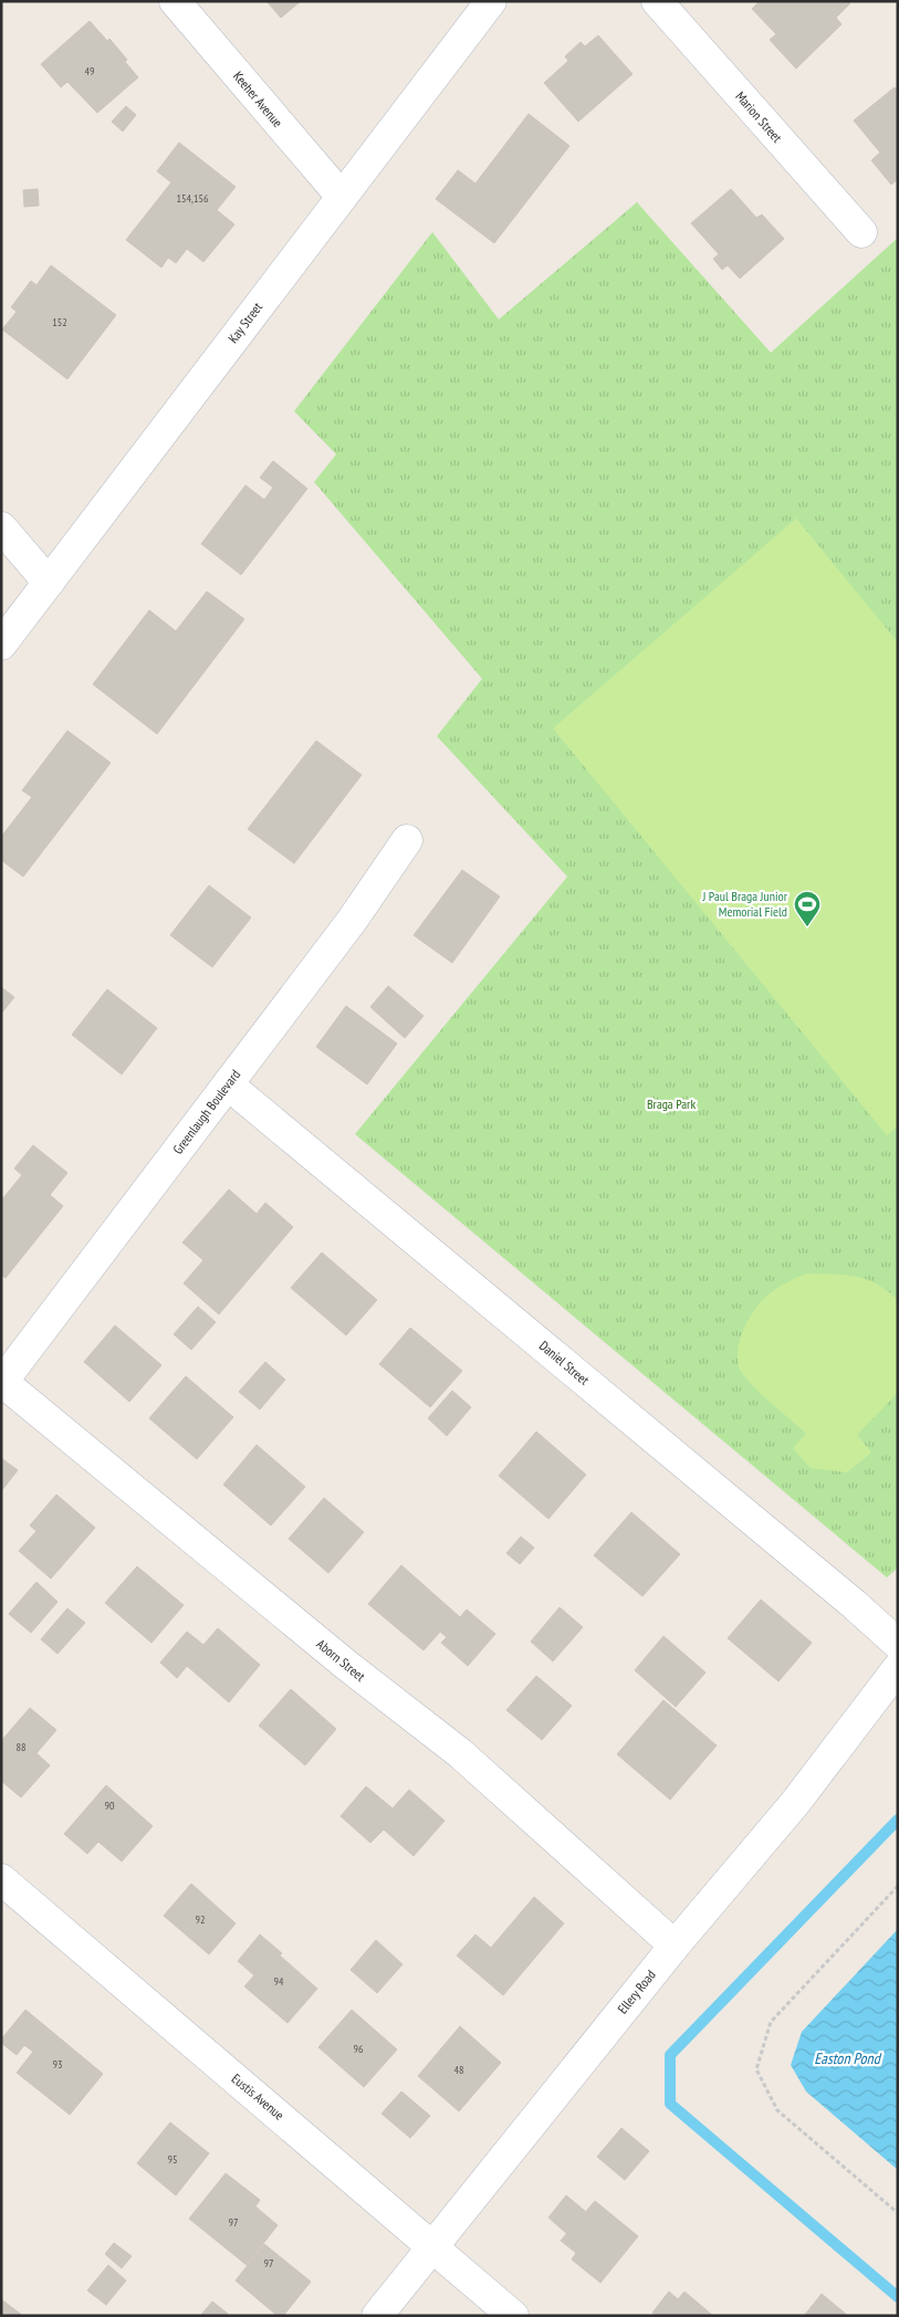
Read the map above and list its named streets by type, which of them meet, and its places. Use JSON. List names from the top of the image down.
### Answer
{
  "streets": {
    "street": [
      "Keeher Avenue",
      "Marion Street",
      "Kay Street",
      "Greenlaugh Boulevard",
      "Daniel Street",
      "Aborn Street",
      "Ellery Road",
      "Eustis Avenue"
    ]
  },
  "crossings": [
    ["Keeher Avenue", "Kay Street"],
    ["Greenlaugh Boulevard", "Daniel Street"],
    ["Greenlaugh Boulevard", "Aborn Street"],
    ["Aborn Street", "Ellery Road"],
    ["Ellery Road", "Eustis Avenue"]
  ],
  "water": ["Easton Pond"],
  "parks": ["Braga Park"],
  "places": {
    "sports": ["J Paul Braga Junior Memorial Field"]
  },
  "house_numbers": [
    "49",
    "154,156",
    "152",
    "88",
    "90",
    "92",
    "94",
    "96",
    "93",
    "48",
    "95",
    "97",
    "97"
  ]
}
